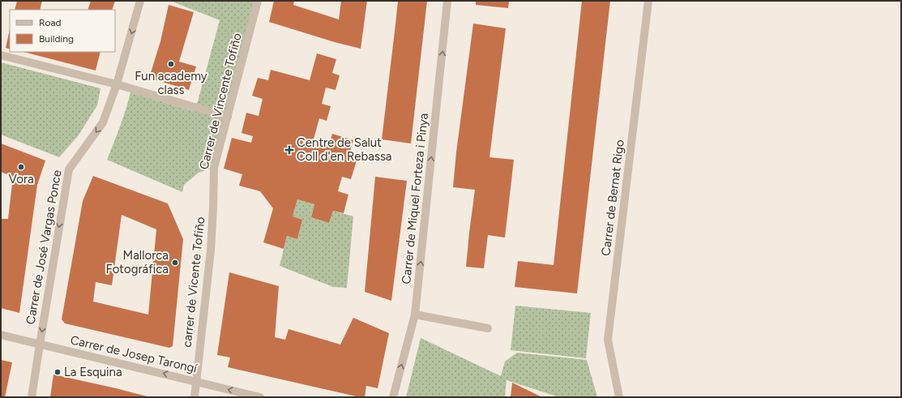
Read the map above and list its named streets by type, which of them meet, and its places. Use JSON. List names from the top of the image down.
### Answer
{
  "streets": {
    "street": [
      "Carrer de Vincente Tofiño",
      "Carrer de Bernat Rigo",
      "Carrer de Miquel Forteza i Pinya",
      "Carrer de José Vargas Ponce",
      "carrer de Vicente Tofiño",
      "Carrer de Josep Tarongí"
    ]
  },
  "crossings": [
    ["Carrer de Vincente Tofiño", "carrer de Vicente Tofiño"],
    ["Carrer de José Vargas Ponce", "Carrer de Josep Tarongí"],
    ["carrer de Vicente Tofiño", "Carrer de Josep Tarongí"]
  ],
  "one_way": ["Carrer de Miquel Forteza i Pinya", "Carrer de José Vargas Ponce", "Carrer de Josep Tarongí"],
  "places": {
    "other": [
      "Fun academy class",
      "Vora",
      "Mallorca Fotográfica",
      "La Esquina"
    ],
    "health": ["Centre de Salut Coll d'en Rebassa"]
  },
  "legend": ["Road", "Building"]
}
